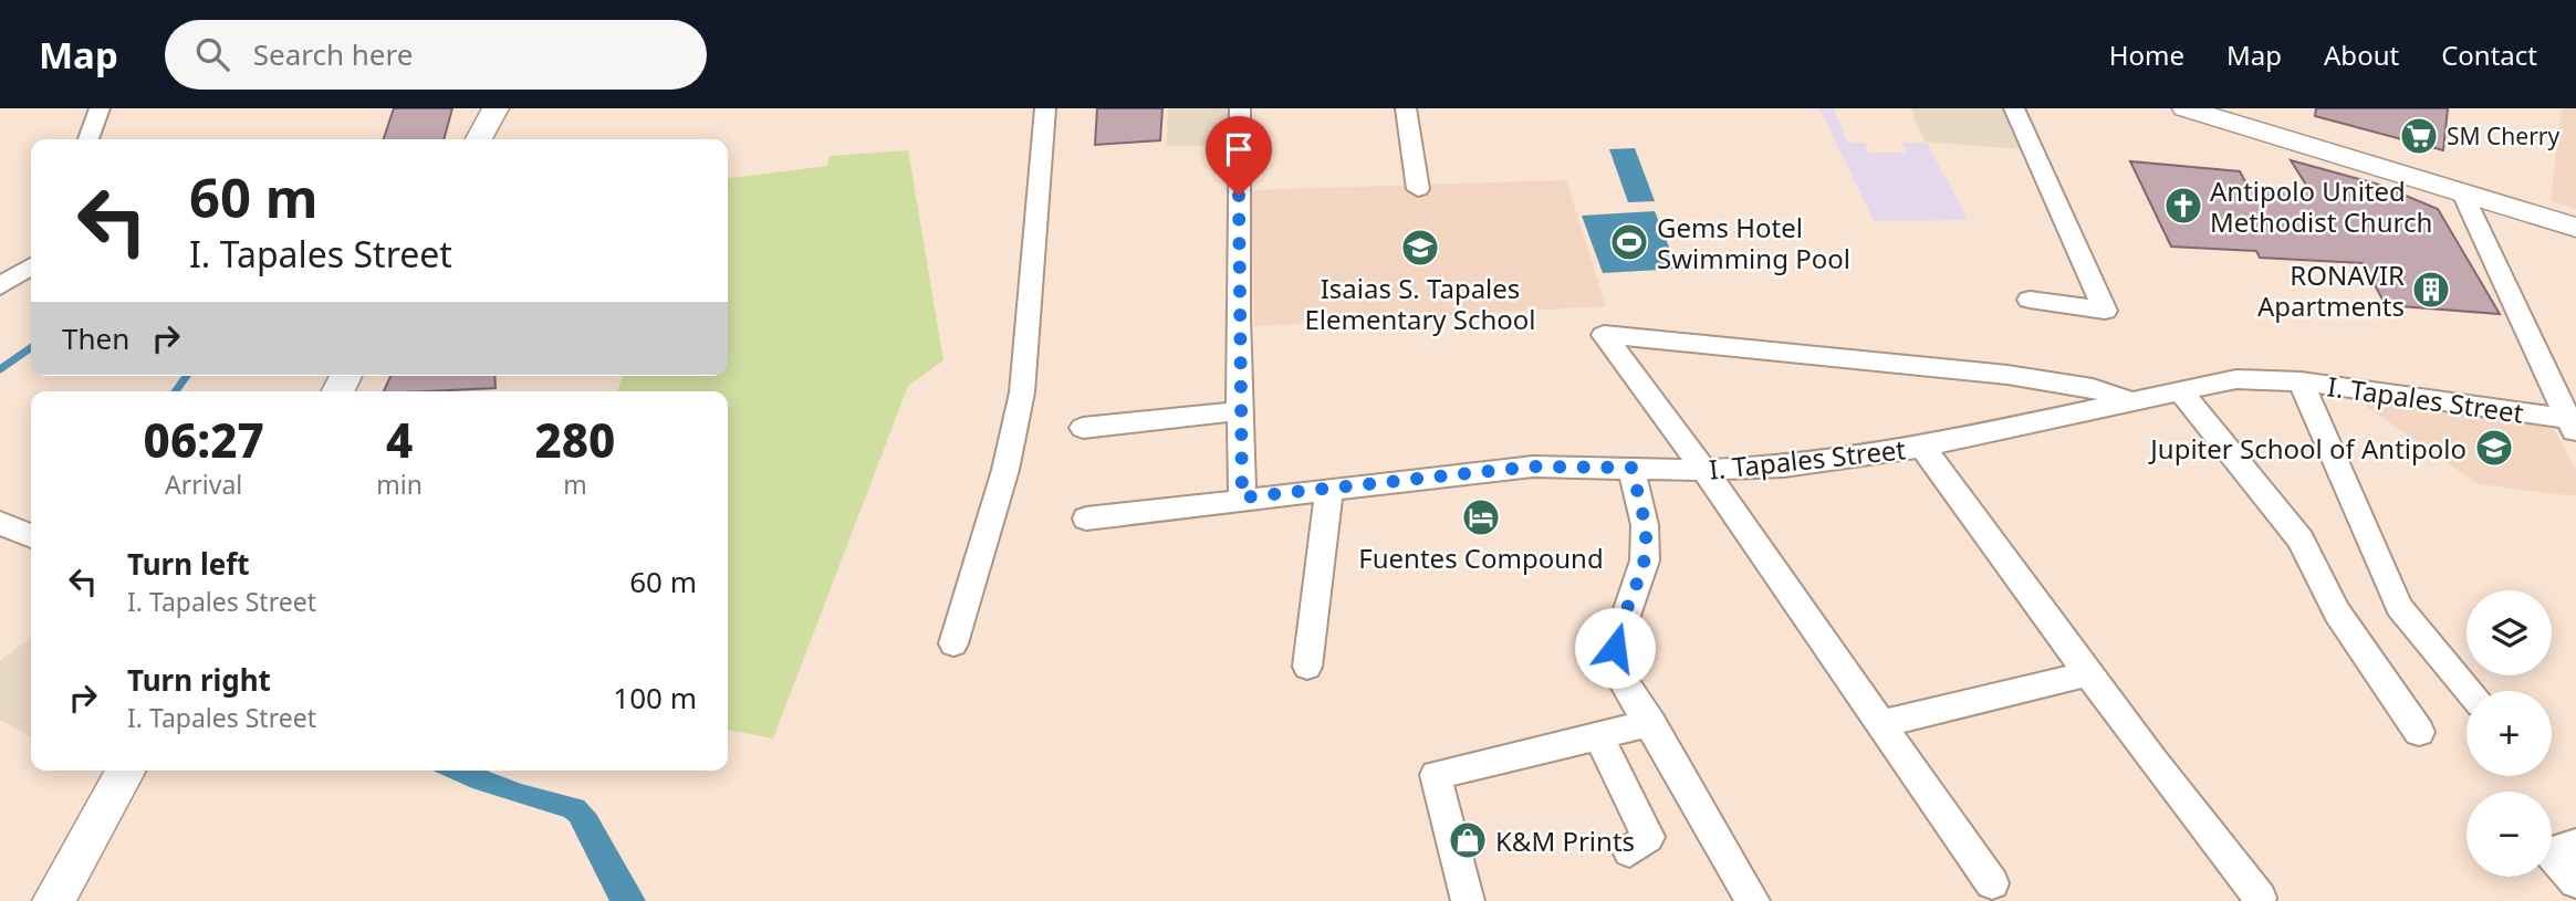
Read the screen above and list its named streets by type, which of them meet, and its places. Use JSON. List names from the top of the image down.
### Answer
{
  "streets": {
    "street": ["I. Tapales Street"]
  },
  "places": {
    "supermarket": ["SM Cherry"],
    "church": ["Antipolo United Methodist Church"],
    "sports": ["Gems Hotel Swimming Pool"],
    "school or university": ["Isaias S. Tapales Elementary School", "Jupiter School of Antipolo"],
    "building": ["RONAVIR Apartments"],
    "hotel": ["Fuentes Compound"],
    "shop": ["K&M Prints"]
  },
  "page": {
    "header": "Map",
    "search": "Search here",
    "nav": [
      "Home",
      "Map",
      "About",
      "Contact"
    ],
    "turn": ["60 m", "I. Tapales Street"],
    "then": "Then",
    "eta": [
      "06:27",
      "Arrival",
      "4",
      "min",
      "280",
      "m"
    ],
    "list": [
      {
        "name": "Turn left",
        "note": "I. Tapales Street",
        "value": "60 m"
      },
      {
        "name": "Turn right",
        "note": "I. Tapales Street",
        "value": "100 m"
      }
    ],
    "map_buttons": ["+", "−"]
  }
}
